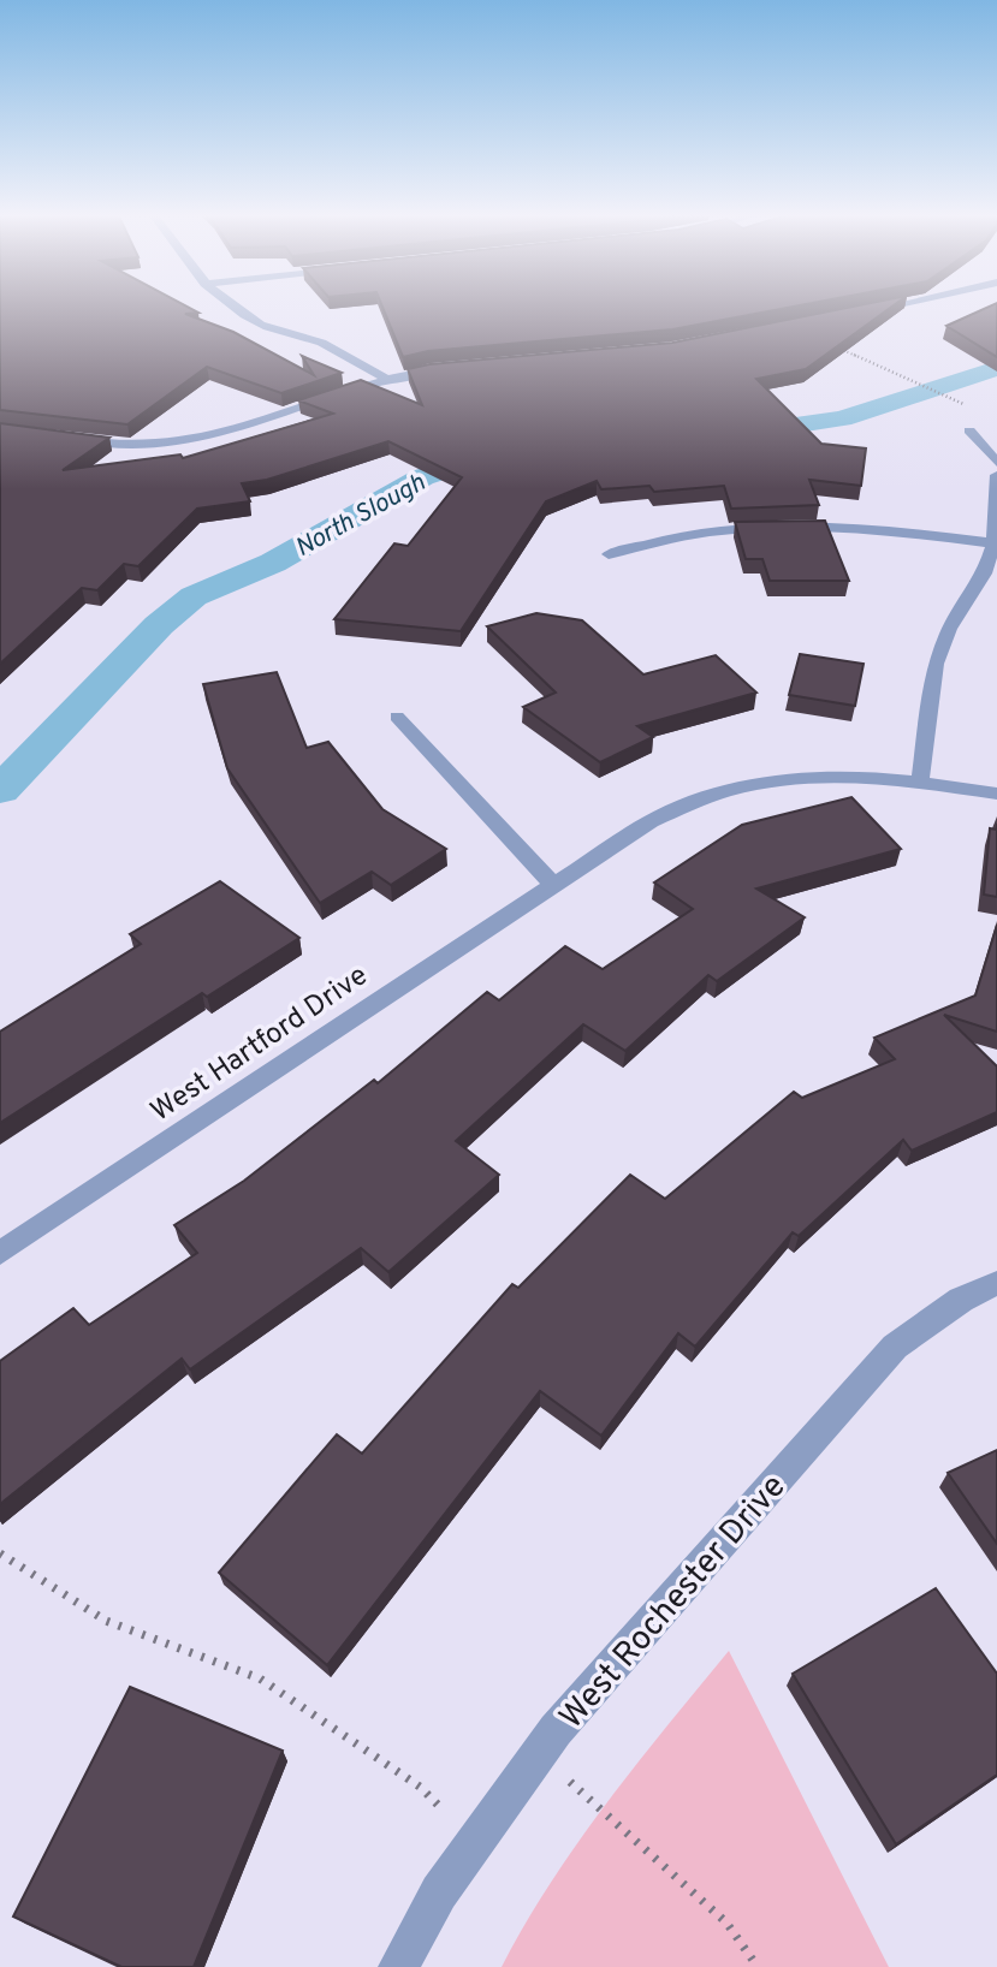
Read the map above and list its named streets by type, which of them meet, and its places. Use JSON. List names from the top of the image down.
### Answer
{
  "streets": {
    "street": ["West Hartford Drive", "West Rochester Drive"]
  },
  "water": ["North Slough"]
}
